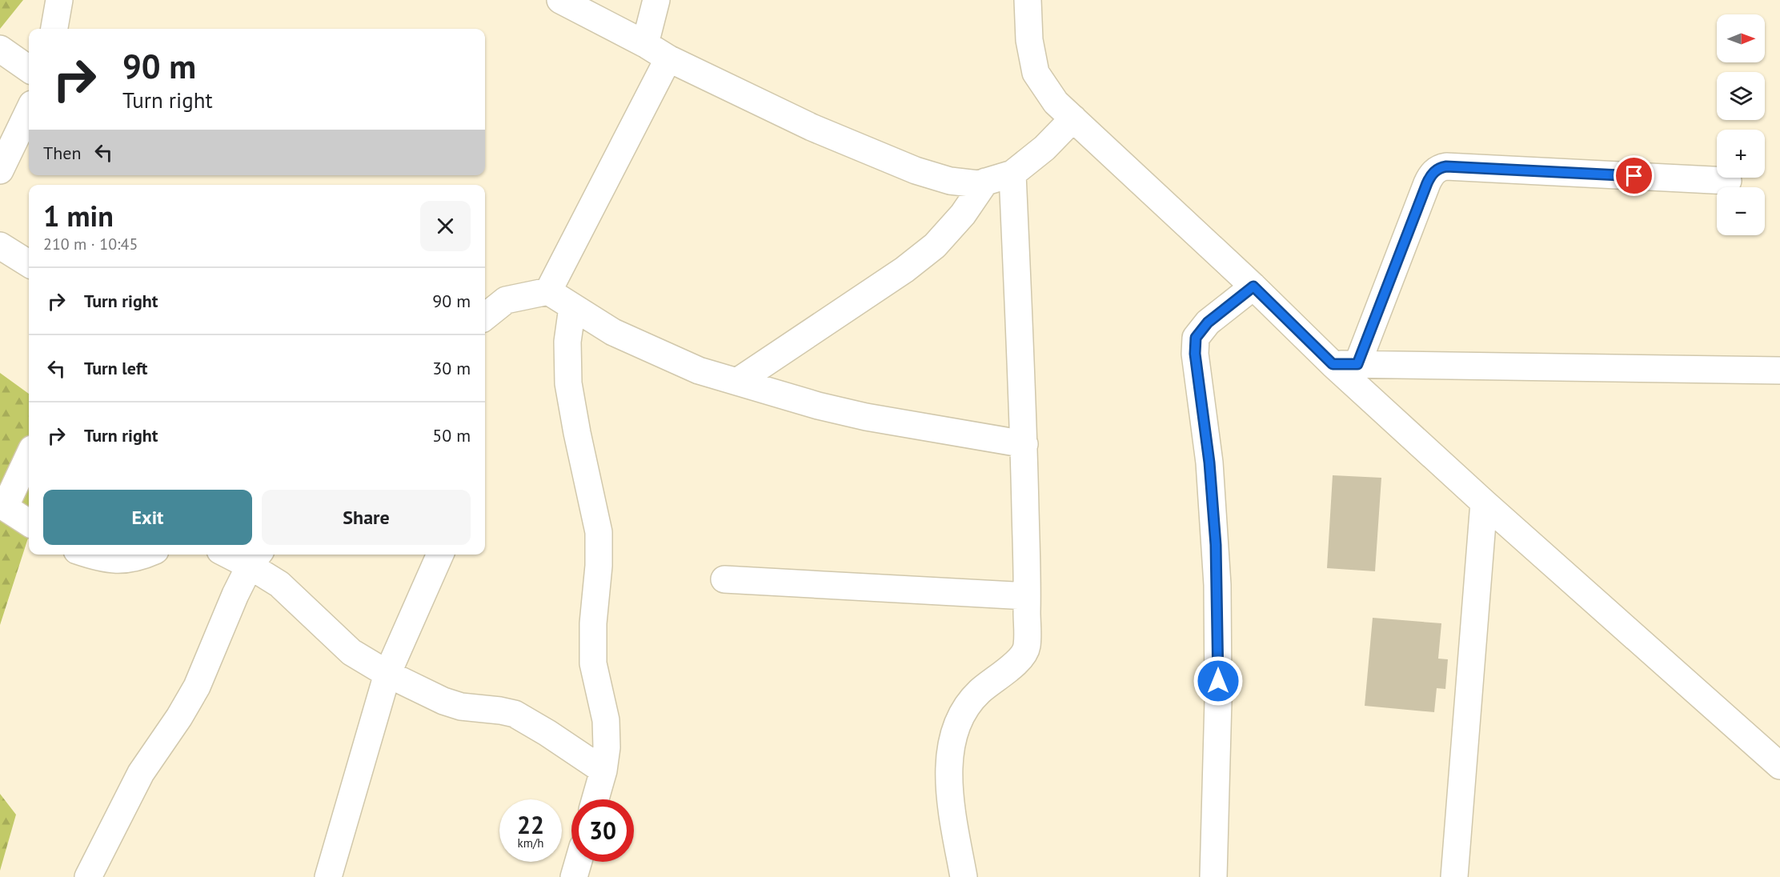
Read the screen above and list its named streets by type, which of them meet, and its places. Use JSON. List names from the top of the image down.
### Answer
{
  "north": "right",
  "page": {
    "map_buttons": ["+", "−"],
    "turn": ["90 m", "Turn right"],
    "then": "Then",
    "heading": ["1 min", "210 m · 10:45"],
    "list": [
      {
        "name": "Turn right",
        "value": "90 m"
      },
      {
        "name": "Turn left",
        "value": "30 m"
      },
      {
        "name": "Turn right",
        "value": "50 m"
      }
    ],
    "buttons": ["Exit", "Share"],
    "speed": "22 km/h",
    "limit": "30"
  }
}
